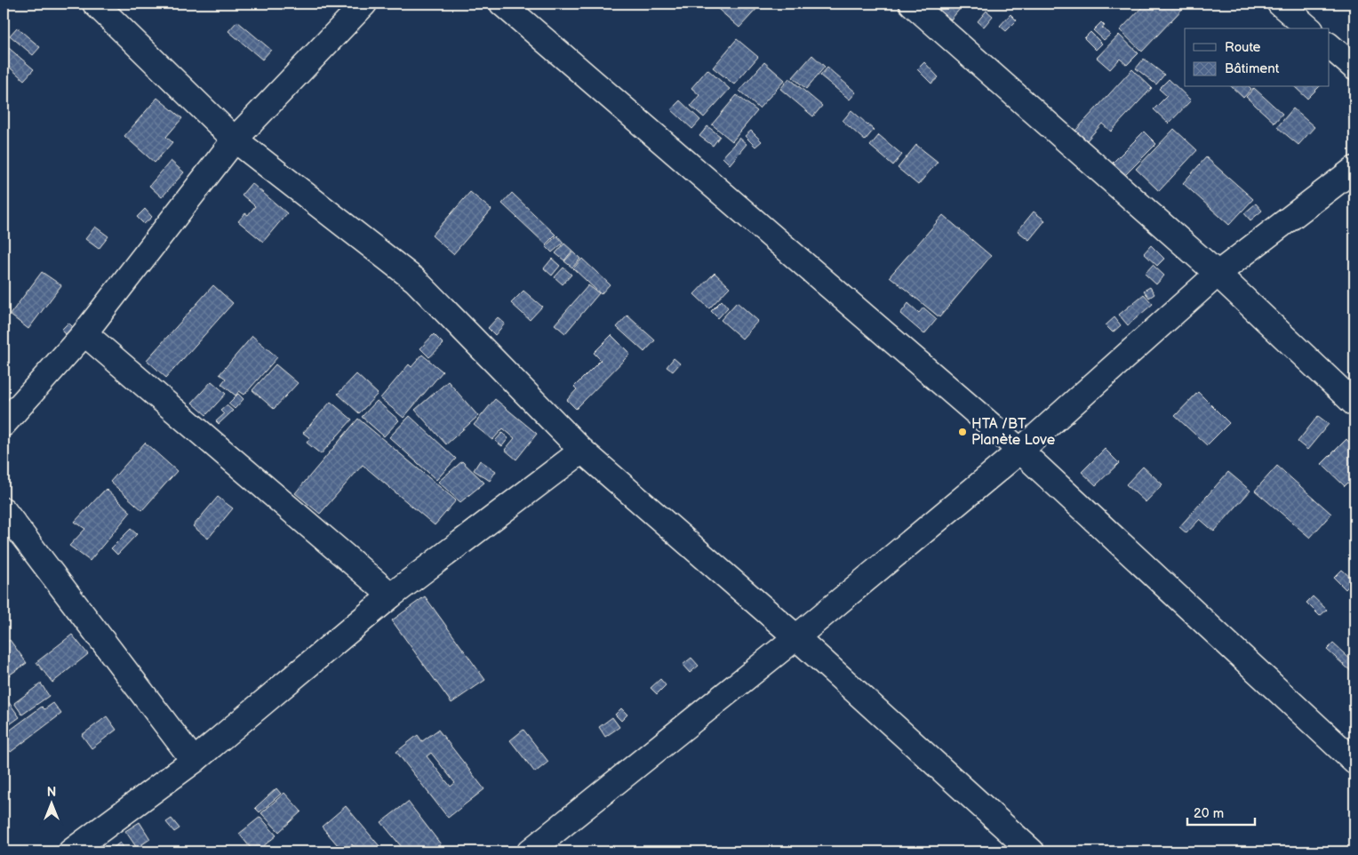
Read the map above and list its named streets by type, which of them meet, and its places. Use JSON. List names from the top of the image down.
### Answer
{
  "places": ["HTA /BT Planète Love"],
  "legend": ["Route", "Bâtiment"],
  "scale_bar": "20 m",
  "north": "top"
}
